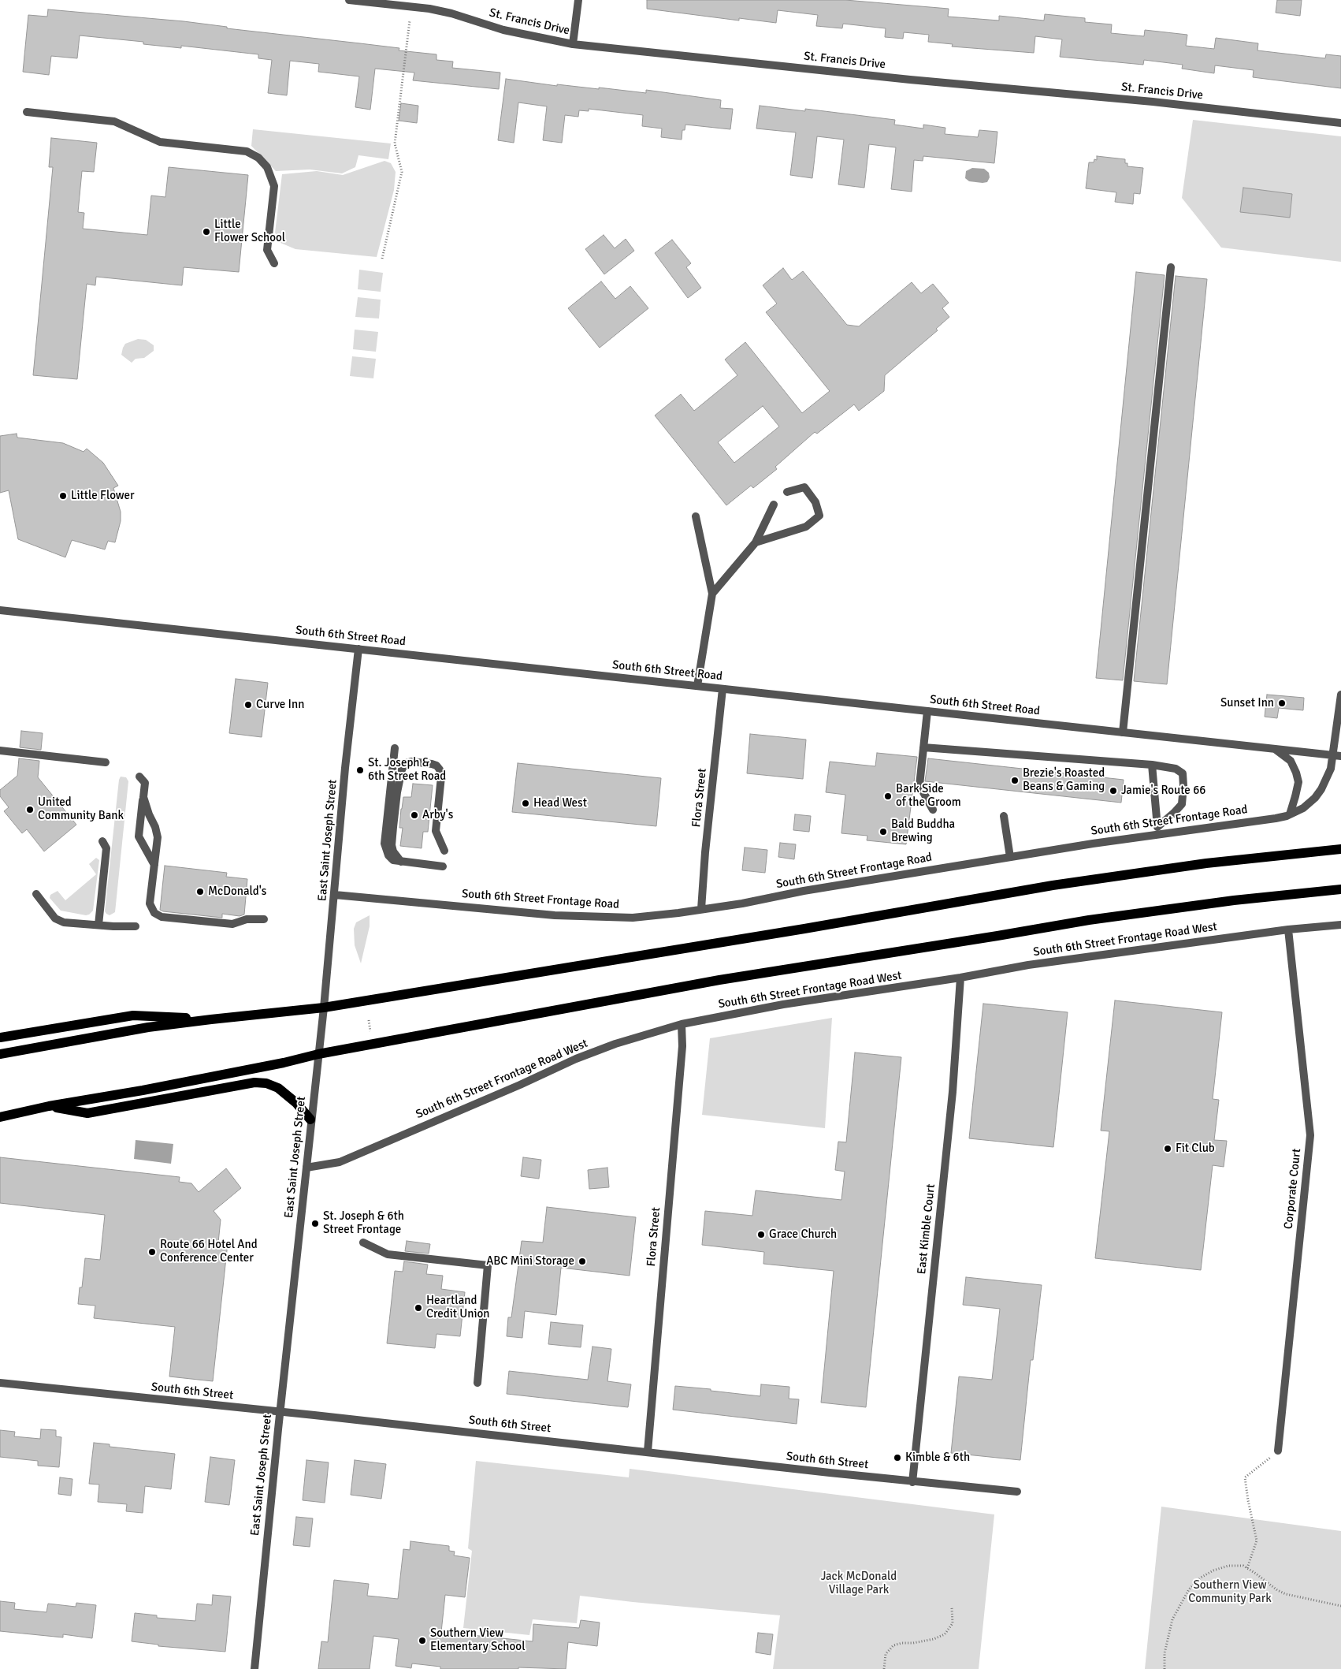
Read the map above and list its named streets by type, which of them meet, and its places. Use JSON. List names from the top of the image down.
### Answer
{
  "streets": {
    "street": [
      "St. Francis Drive",
      "South 6th Street Road",
      "Flora Street",
      "South 6th Street Frontage Road",
      "East Saint Joseph Street",
      "South 6th Street Frontage Road West",
      "Corporate Court",
      "East Kimble Court",
      "South 6th Street"
    ]
  },
  "crossings": [
    ["South 6th Street Road", "Flora Street"],
    ["South 6th Street Road", "South 6th Street Frontage Road"],
    ["South 6th Street Road", "East Saint Joseph Street"],
    ["Flora Street", "South 6th Street Frontage Road"],
    ["Flora Street", "South 6th Street Frontage Road West"],
    ["Flora Street", "South 6th Street"],
    ["South 6th Street Frontage Road", "East Saint Joseph Street"],
    ["East Saint Joseph Street", "South 6th Street Frontage Road West"],
    ["East Saint Joseph Street", "South 6th Street"],
    ["South 6th Street Frontage Road West", "Corporate Court"],
    ["South 6th Street Frontage Road West", "East Kimble Court"],
    ["East Kimble Court", "South 6th Street"]
  ],
  "parks": ["Jack McDonald Village Park", "Southern View Community Park"],
  "places": [
    "Little Flower School",
    "Little Flower",
    "Sunset Inn",
    "Curve Inn",
    "St. Joseph & 6th Street Road",
    "Brezie's Roasted Beans & Gaming",
    "Jamie's Route 66",
    "Bark Side of the Groom",
    "Head West",
    "United Community Bank",
    "Arby's",
    "Bald Buddha Brewing",
    "McDonald's",
    "Fit Club",
    "St. Joseph & 6th Street Frontage",
    "Grace Church",
    "Route 66 Hotel And Conference Center",
    "ABC Mini Storage",
    "Heartland Credit Union",
    "Kimble & 6th",
    "Southern View Elementary School"
  ]
}
